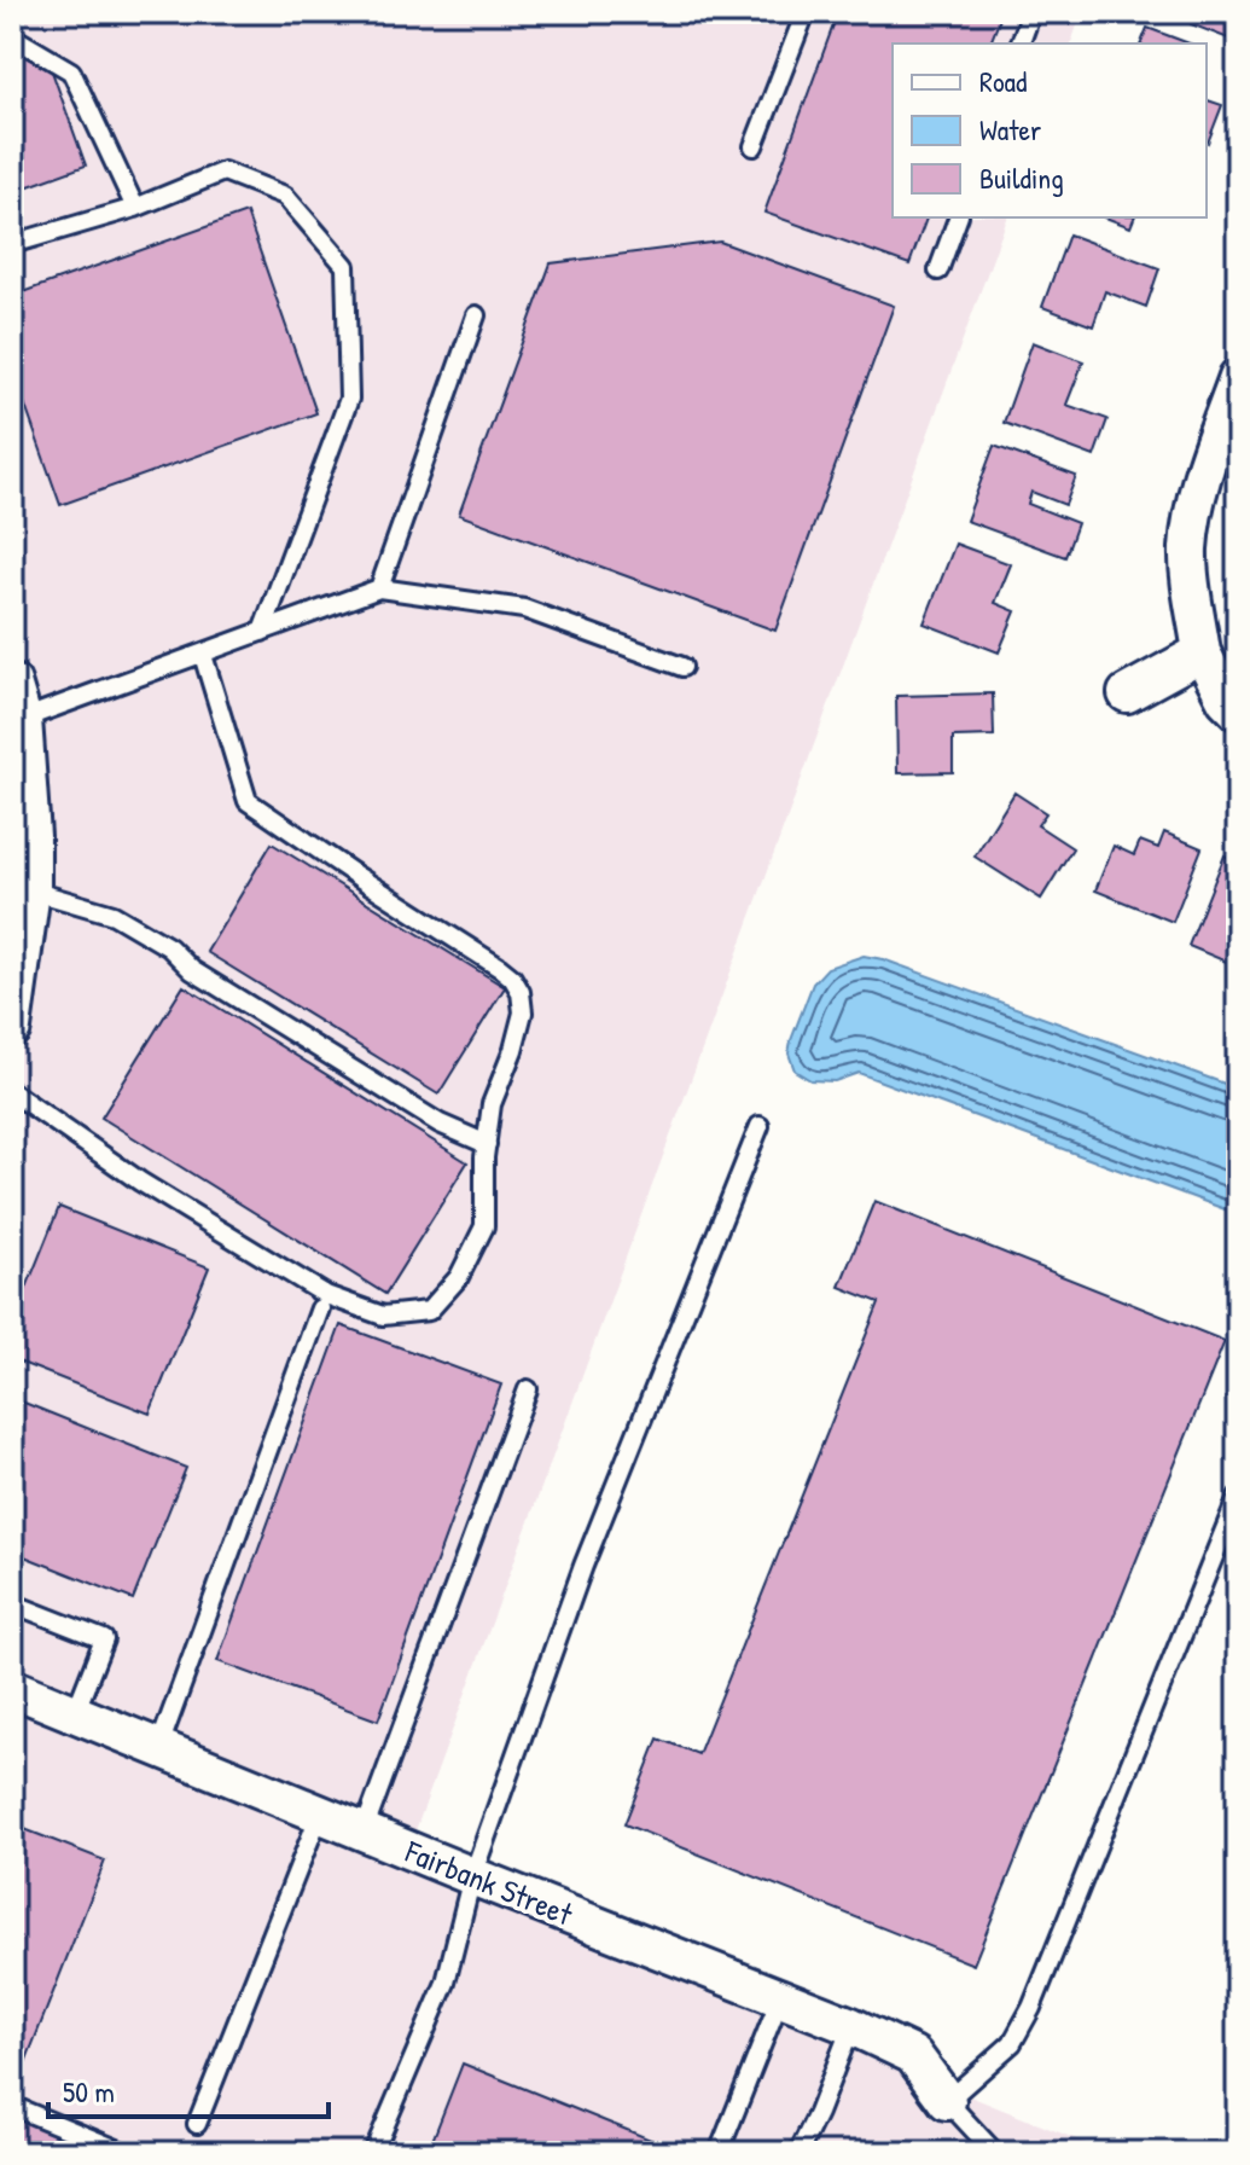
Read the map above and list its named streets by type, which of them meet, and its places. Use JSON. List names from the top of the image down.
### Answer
{
  "streets": {
    "street": ["Fairbank Street"]
  },
  "legend": ["Road", "Water", "Building"],
  "scale_bar": "50 m"
}
